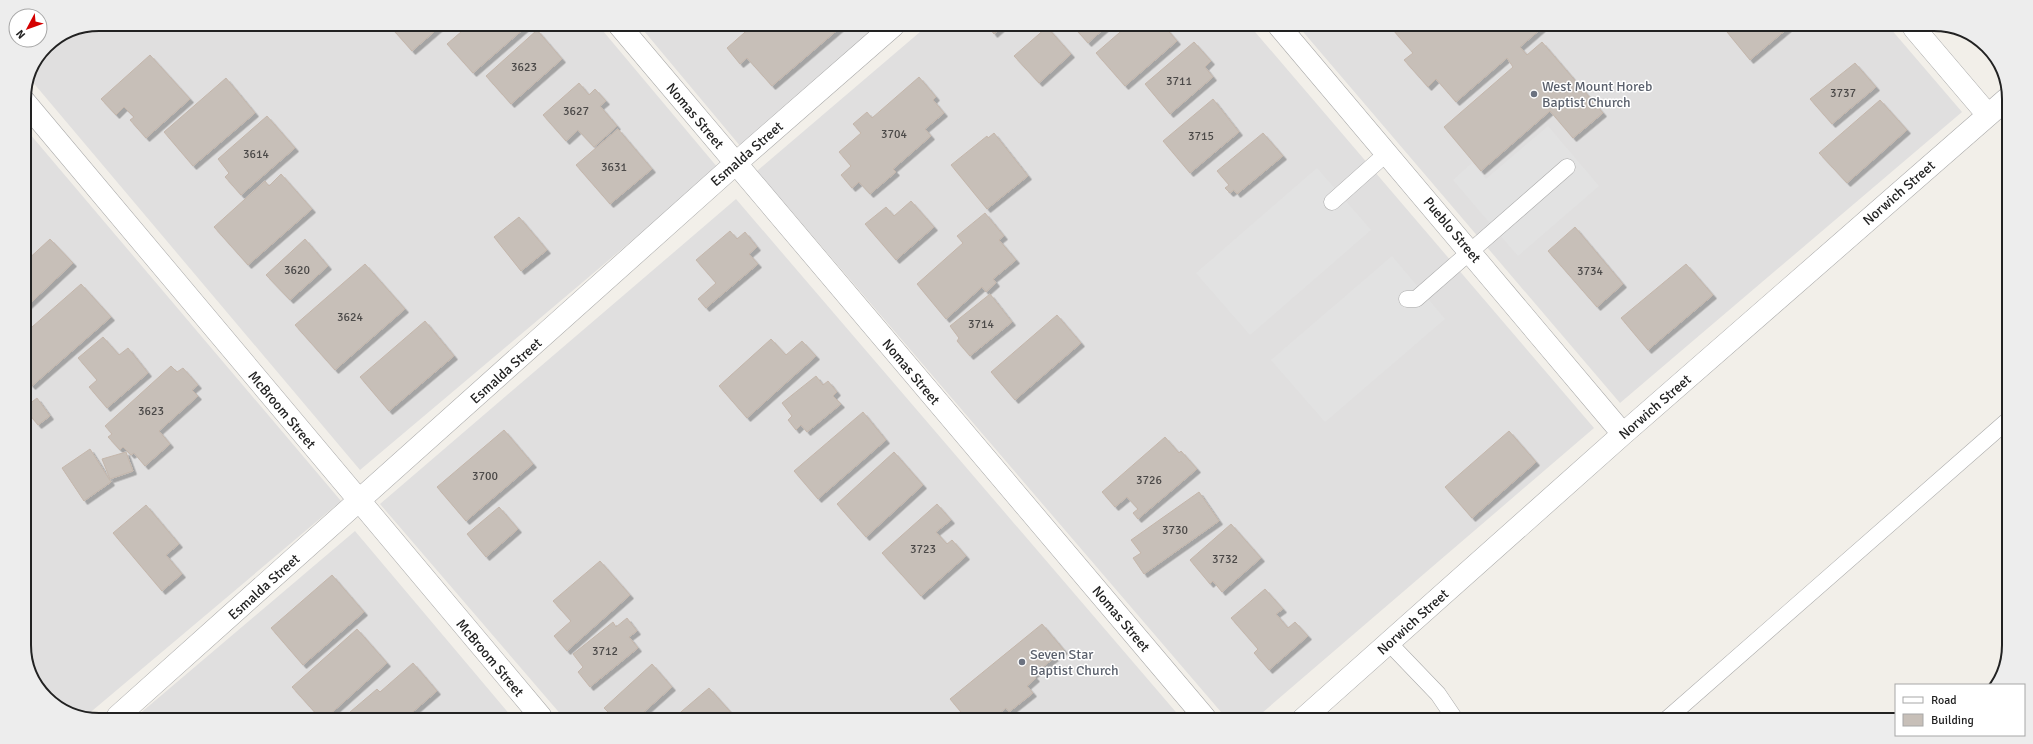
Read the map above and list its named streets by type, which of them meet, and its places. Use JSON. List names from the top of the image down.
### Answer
{
  "streets": {
    "street": [
      "Nomas Street",
      "Esmalda Street",
      "Norwich Street",
      "Pueblo Street",
      "McBroom Street"
    ]
  },
  "crossings": [
    ["Nomas Street", "Esmalda Street"],
    ["Esmalda Street", "McBroom Street"],
    ["Norwich Street", "Pueblo Street"]
  ],
  "places": ["West Mount Horeb Baptist Church", "Seven Star Baptist Church"],
  "house_numbers": [
    "3623",
    "3711",
    "3737",
    "3627",
    "3704",
    "3715",
    "3614",
    "3631",
    "3620",
    "3734",
    "3624",
    "3714",
    "3623",
    "3700",
    "3726",
    "3730",
    "3723",
    "3732",
    "3712"
  ],
  "legend": ["Road", "Building"],
  "north": "bottom left"
}
